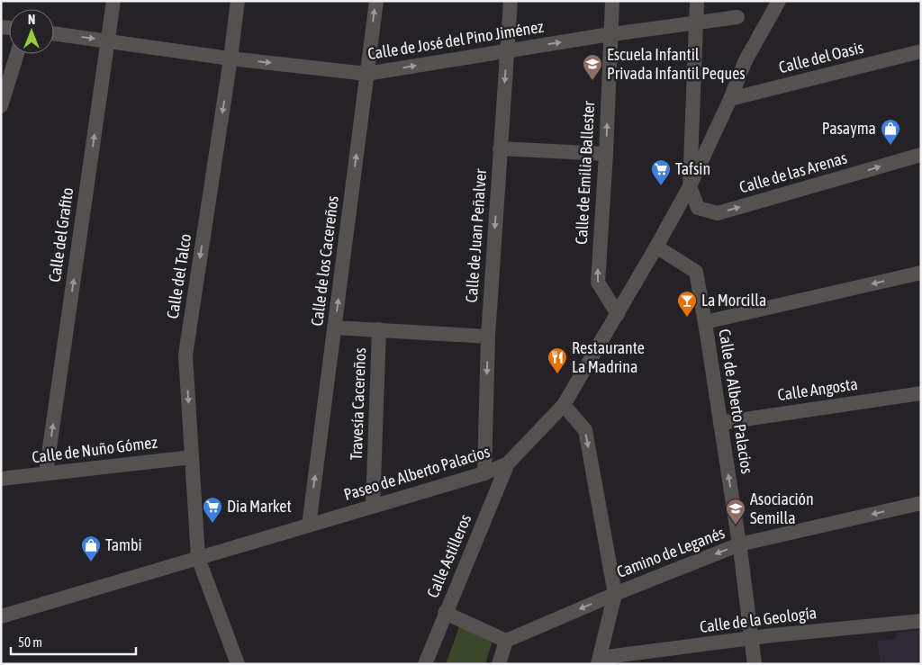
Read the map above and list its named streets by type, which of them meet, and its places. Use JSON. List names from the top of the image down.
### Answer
{
  "streets": {
    "street": [
      "Calle de José del Pino Jiménez",
      "Calle del Oasis",
      "Calle de Emilia Ballester",
      "Calle de las Arenas",
      "Calle del Grafito",
      "Calle de Juan Peñalver",
      "Calle de los Cacereños",
      "Calle del Talco",
      "Calle Angosta",
      "Calle de Alberto Palacios",
      "Travesía Cacereños",
      "Calle de Nuño Gómez",
      "Paseo de Alberto Palacios",
      "Camino de Leganés",
      "Calle Astilleros",
      "Calle de la Geología"
    ]
  },
  "crossings": [
    ["Calle de José del Pino Jiménez", "Calle de Emilia Ballester"],
    ["Calle de José del Pino Jiménez", "Calle del Grafito"],
    ["Calle de José del Pino Jiménez", "Calle de Juan Peñalver"],
    ["Calle de José del Pino Jiménez", "Calle de los Cacereños"],
    ["Calle de José del Pino Jiménez", "Calle del Talco"],
    ["Calle del Oasis", "Paseo de Alberto Palacios"],
    ["Calle de Emilia Ballester", "Paseo de Alberto Palacios"],
    ["Calle de las Arenas", "Paseo de Alberto Palacios"],
    ["Calle del Grafito", "Calle de Nuño Gómez"],
    ["Calle de Juan Peñalver", "Paseo de Alberto Palacios"],
    ["Calle de los Cacereños", "Paseo de Alberto Palacios"],
    ["Calle del Talco", "Calle de Nuño Gómez"],
    ["Calle del Talco", "Paseo de Alberto Palacios"],
    ["Calle Angosta", "Calle de Alberto Palacios"],
    ["Calle de Alberto Palacios", "Paseo de Alberto Palacios"],
    ["Calle de Alberto Palacios", "Camino de Leganés"],
    ["Calle de Alberto Palacios", "Calle de la Geología"],
    ["Travesía Cacereños", "Paseo de Alberto Palacios"],
    ["Paseo de Alberto Palacios", "Calle Astilleros"]
  ],
  "one_way": [
    "Calle de José del Pino Jiménez",
    "Calle del Grafito",
    "Calle de Juan Peñalver",
    "Calle de los Cacereños",
    "Calle del Talco",
    "Camino de Leganés"
  ],
  "places": {
    "school or university": ["Escuela Infantil Privada Infantil Peques", "Asociación Semilla"],
    "shop": ["Pasayma", "Tambi"],
    "supermarket": ["Tafsin", "Dia Market"],
    "bar": ["La Morcilla"],
    "restaurant": ["Restaurante La Madrina"]
  },
  "scale_bar": "50 m",
  "north": "top"
}
